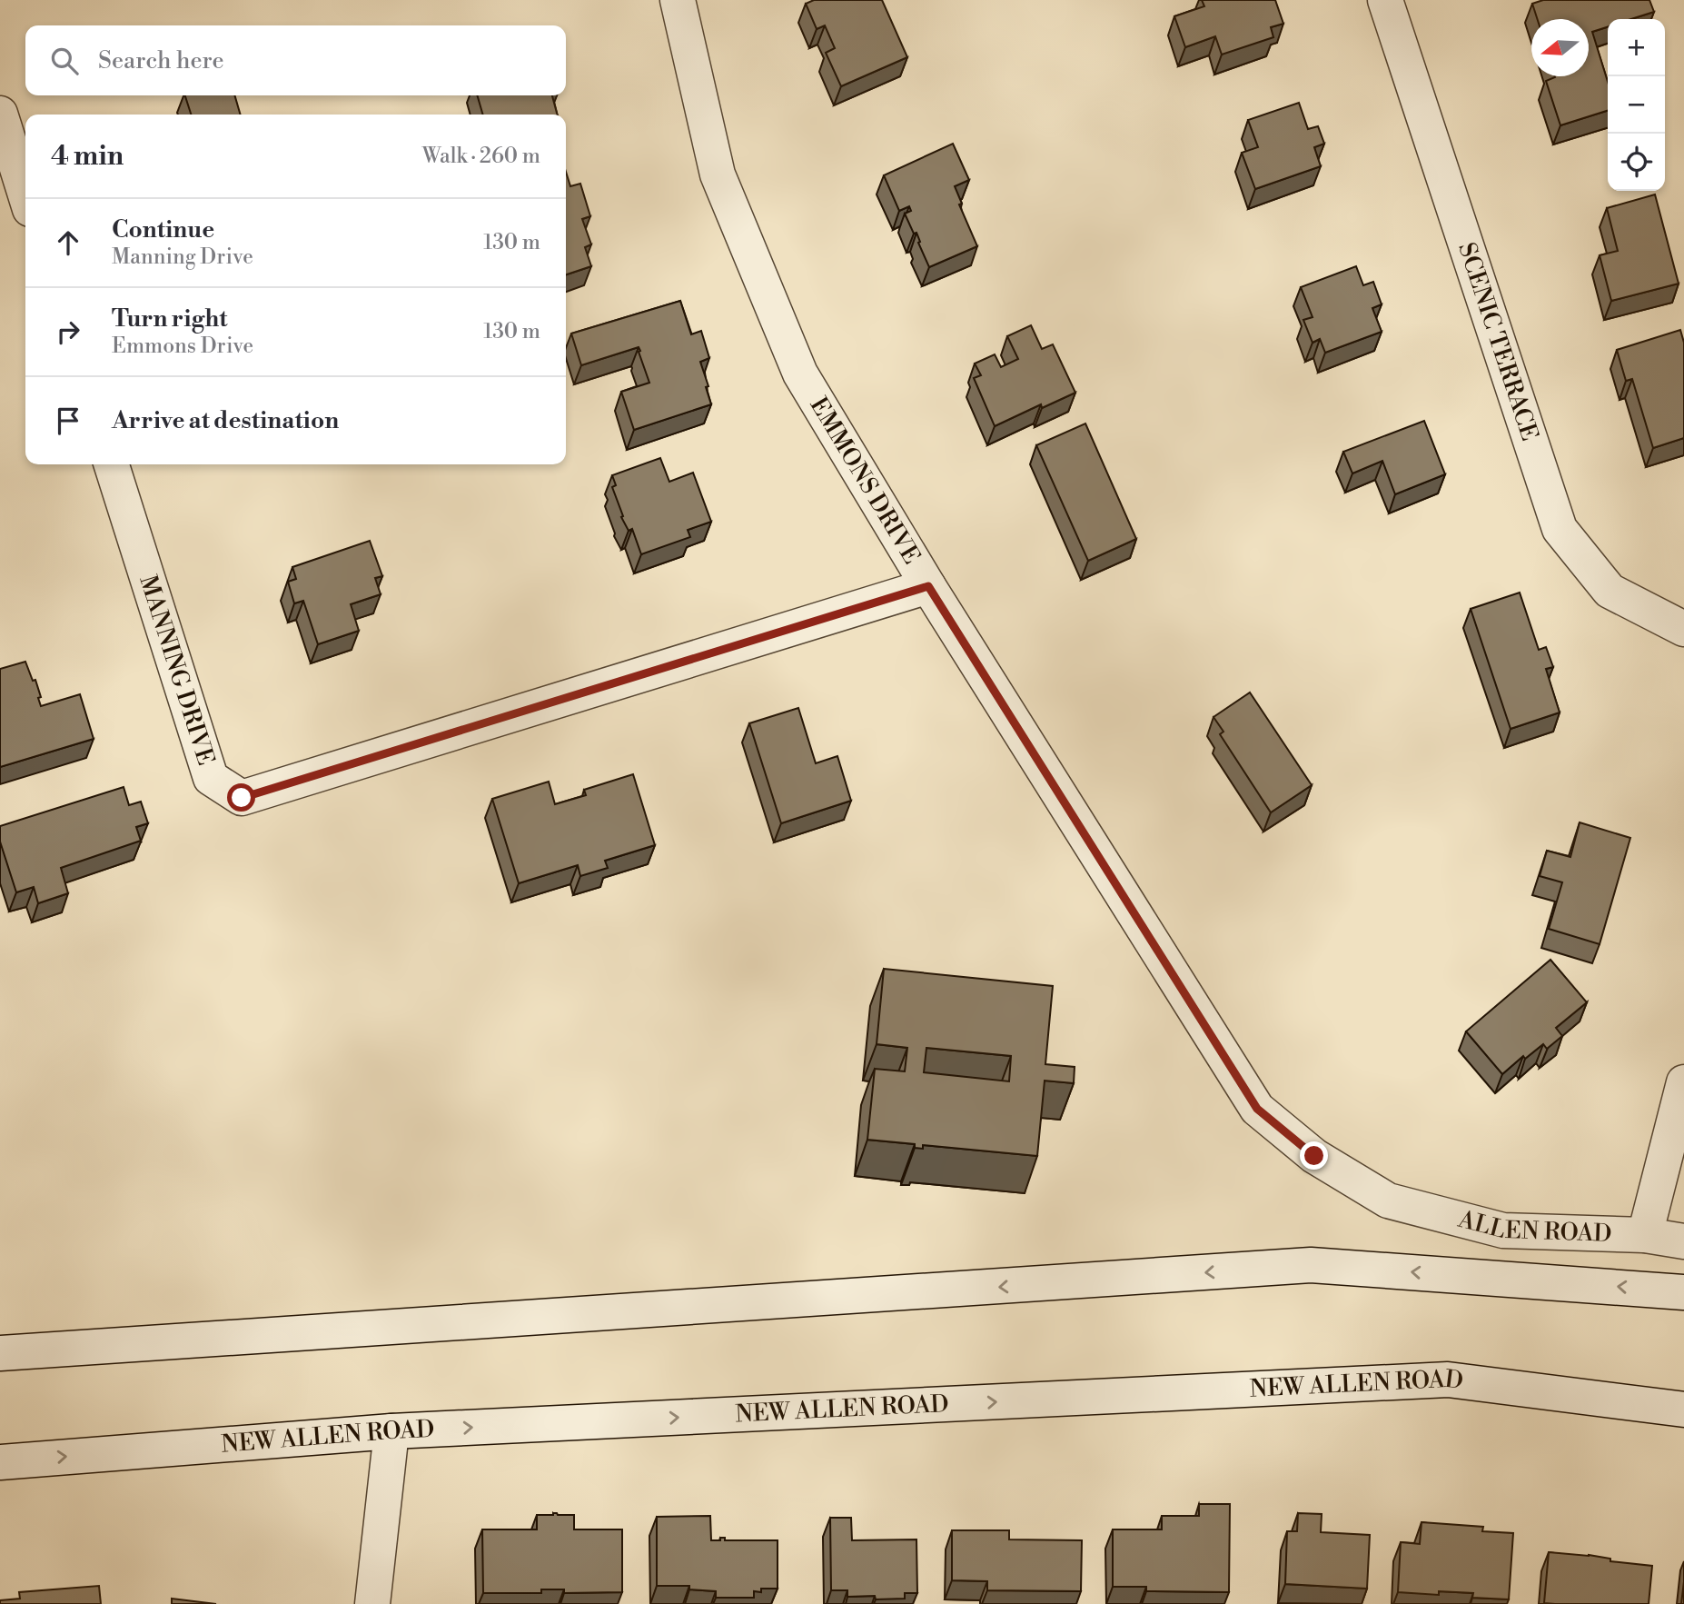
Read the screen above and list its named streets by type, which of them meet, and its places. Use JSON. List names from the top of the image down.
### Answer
{
  "streets": {
    "street": [
      "SCENIC TERRACE",
      "EMMONS DRIVE",
      "MANNING DRIVE",
      "ALLEN ROAD",
      "NEW ALLEN ROAD"
    ]
  },
  "crossings": [
    ["EMMONS DRIVE", "MANNING DRIVE"],
    ["EMMONS DRIVE", "ALLEN ROAD"]
  ],
  "north": "left",
  "page": {
    "map_buttons": ["+", "−"],
    "search": "Search here",
    "heading": ["4 min", "Walk · 260 m"],
    "list": [
      ["Continue", "Manning Drive", "130 m"],
      ["Turn right", "Emmons Drive", "130 m"],
      "Arrive at destination"
    ]
  }
}
